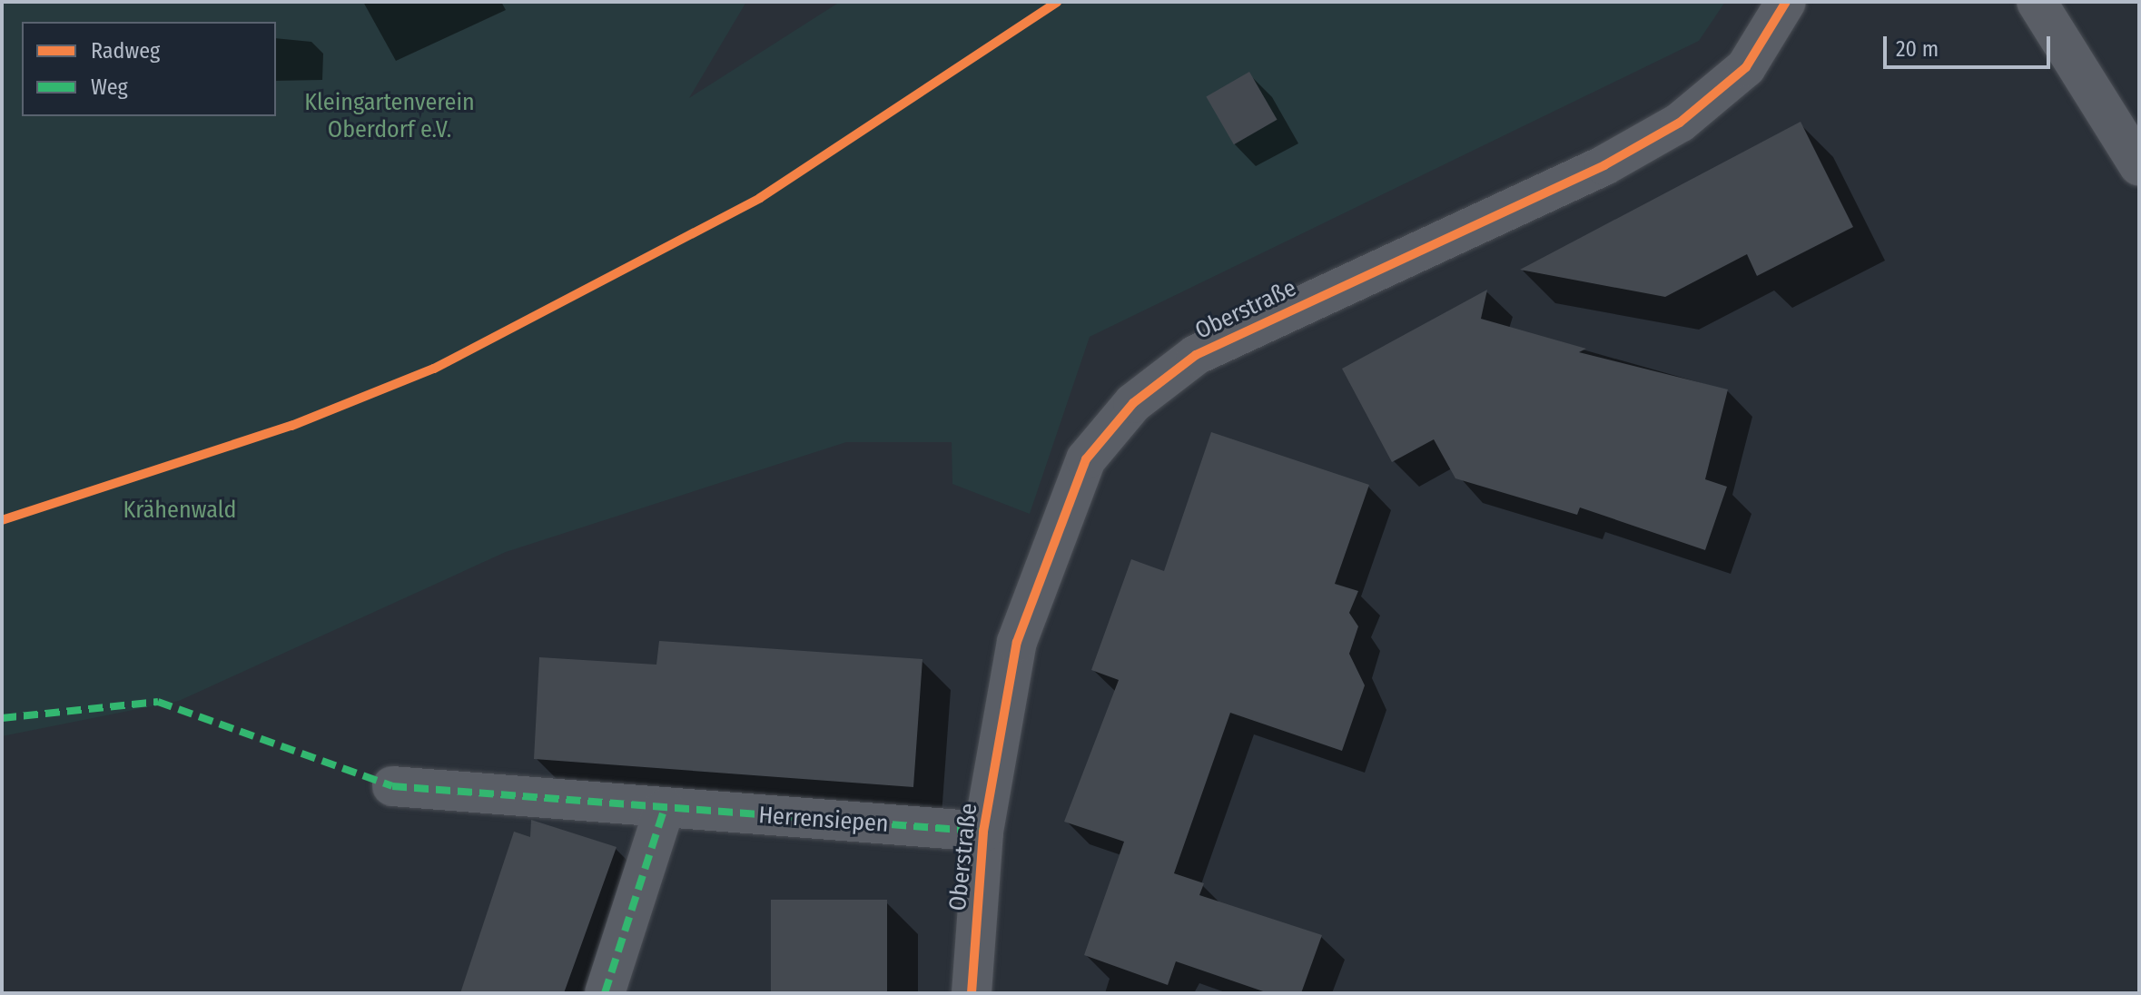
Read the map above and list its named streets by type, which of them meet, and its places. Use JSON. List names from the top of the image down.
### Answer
{
  "streets": {
    "street": ["Oberstraße", "Herrensiepen"]
  },
  "crossings": [
    ["Oberstraße", "Herrensiepen"]
  ],
  "parks": ["Kleingartenverein Oberdorf e.V.", "Krähenwald"],
  "legend": ["Radweg", "Weg"],
  "scale_bar": "20 m"
}
